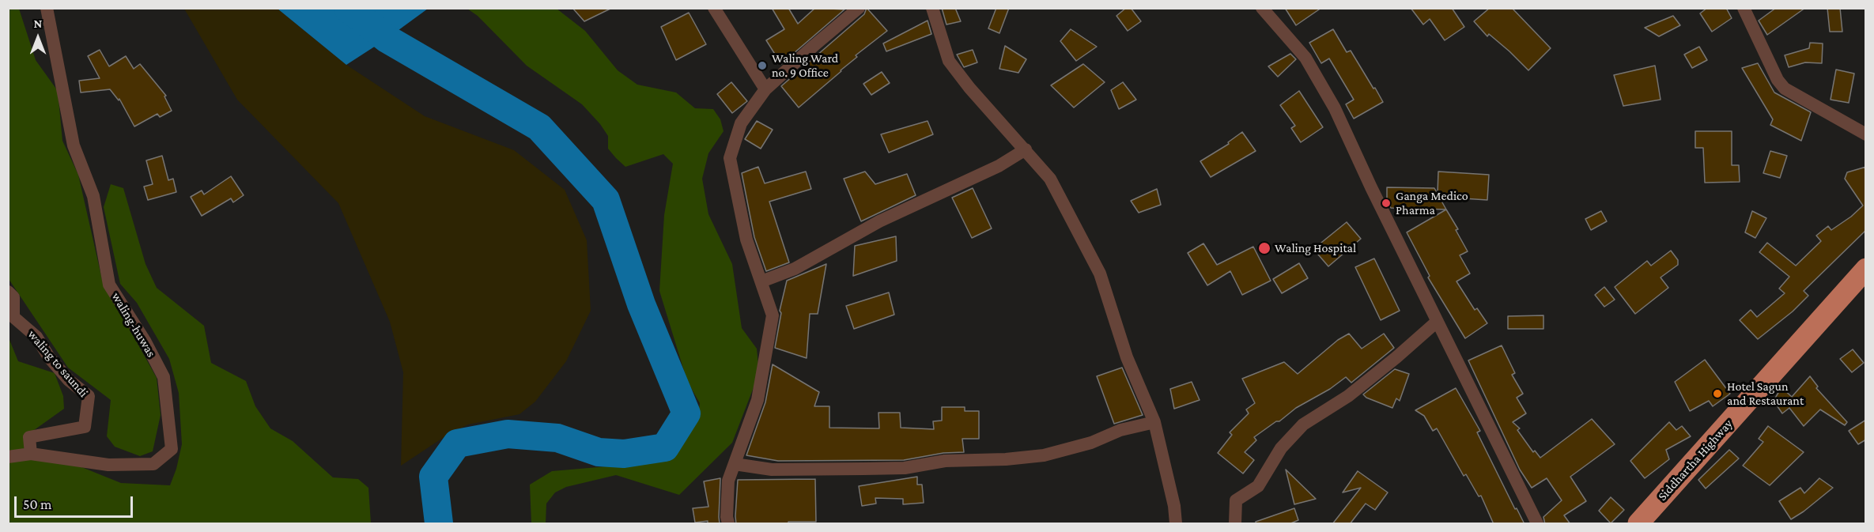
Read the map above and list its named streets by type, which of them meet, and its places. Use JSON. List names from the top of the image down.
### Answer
{
  "streets": {
    "highway": ["Siddhartha Highway"],
    "street": ["waling-huwas", "waling to saundi"]
  },
  "crossings": [
    ["waling-huwas", "waling to saundi"]
  ],
  "places": [
    "Waling Ward no. 9 Office",
    "Ganga Medico Pharma",
    "Waling Hospital",
    "Hotel Sagun and Restaurant"
  ],
  "scale_bar": "50 m",
  "north": "top"
}
